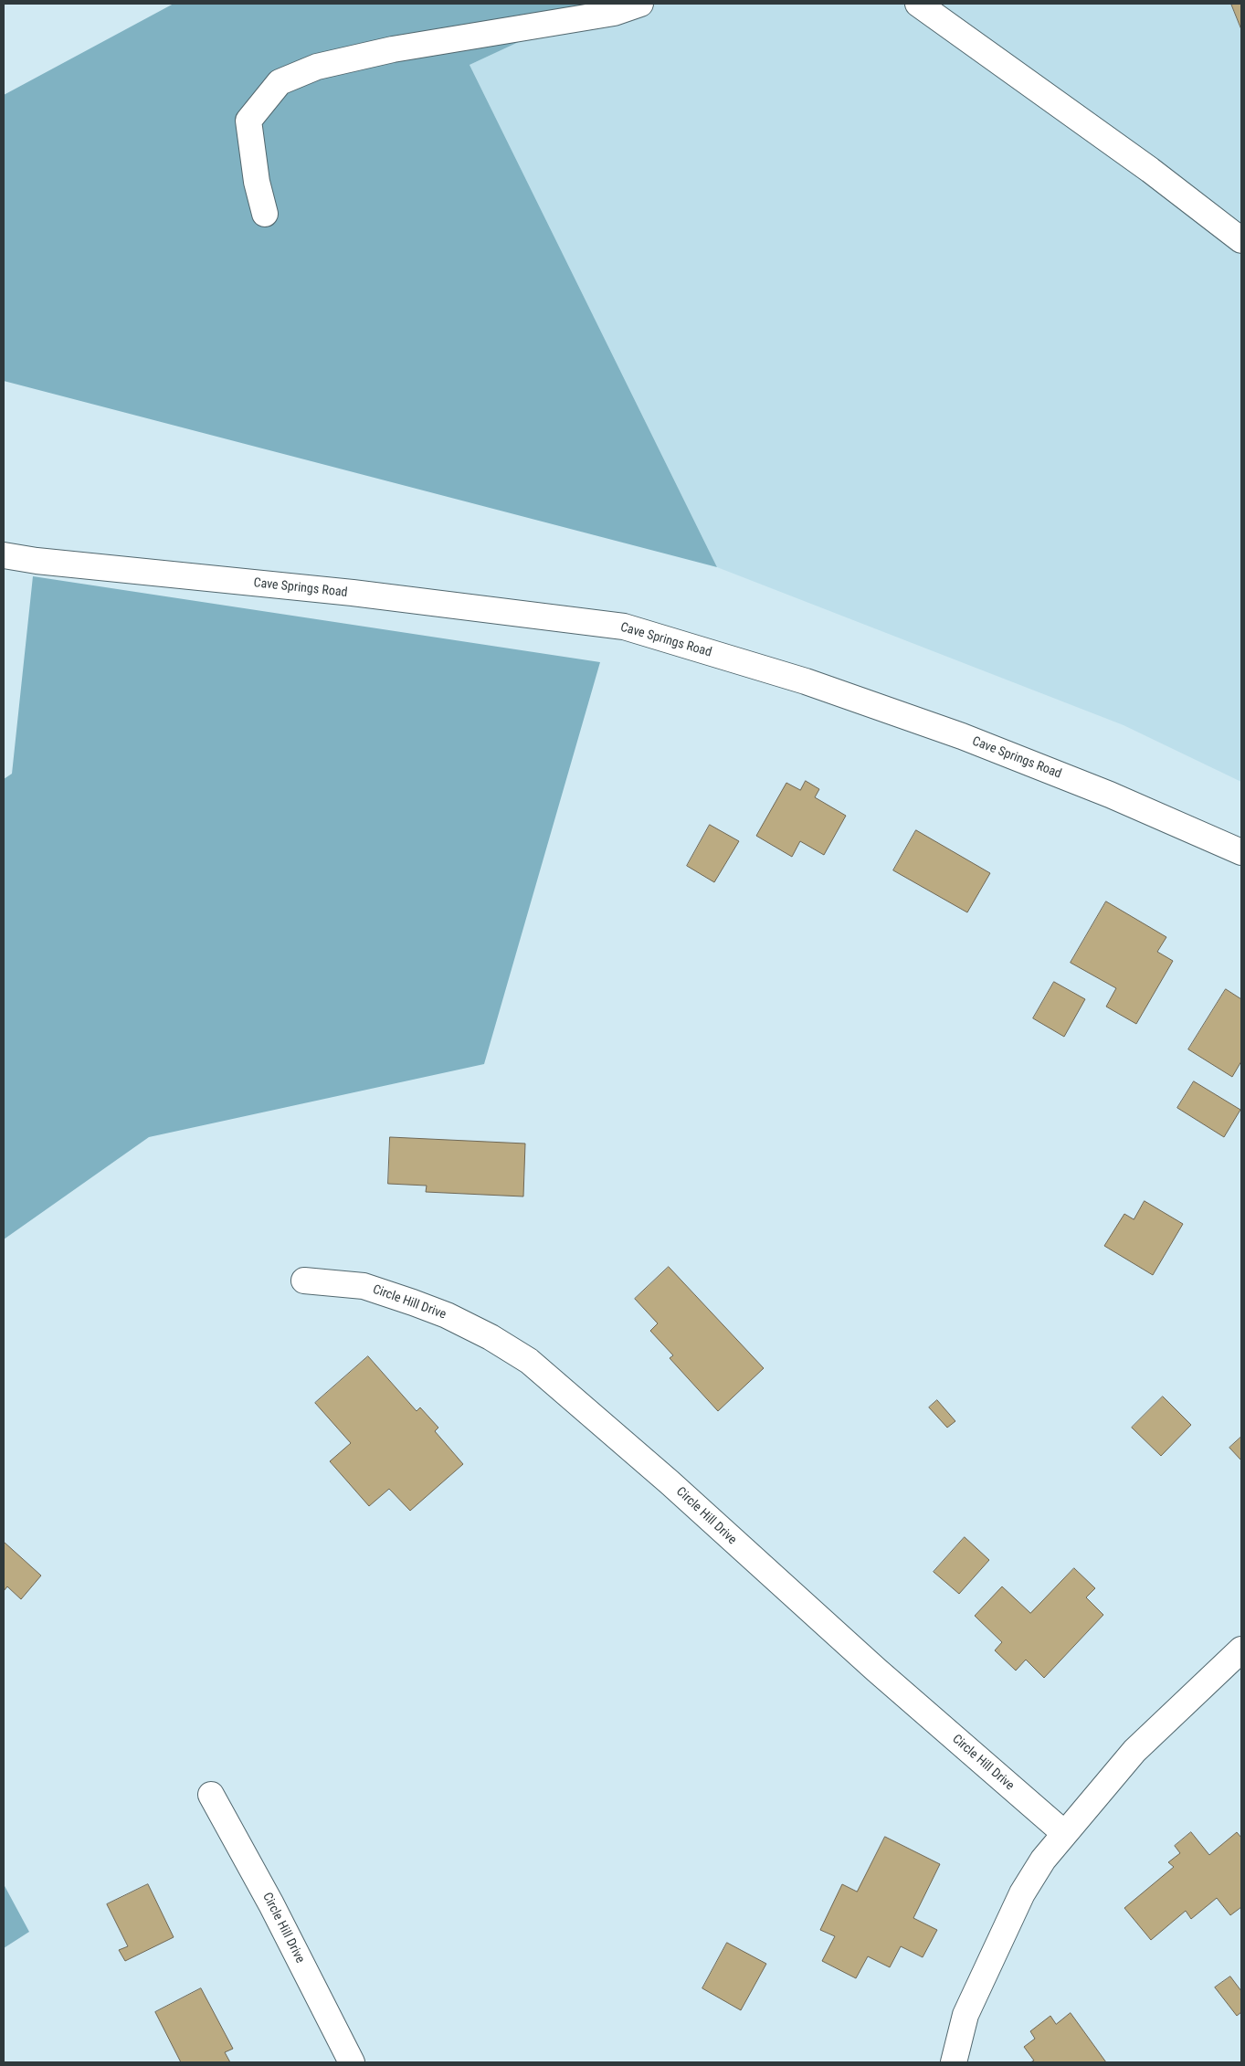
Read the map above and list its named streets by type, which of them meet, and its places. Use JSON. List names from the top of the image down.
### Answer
{
  "streets": {
    "street": ["Cave Springs Road", "Circle Hill Drive"]
  }
}
